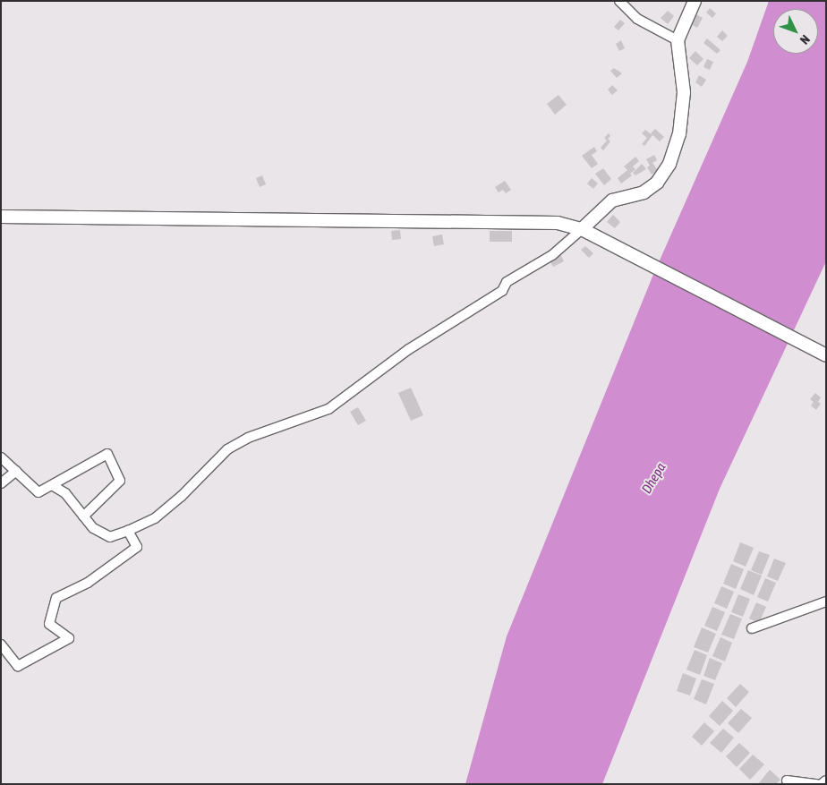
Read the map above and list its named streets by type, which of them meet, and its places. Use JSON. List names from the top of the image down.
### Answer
{
  "water": ["Dhepa"],
  "north": "bottom right"
}
